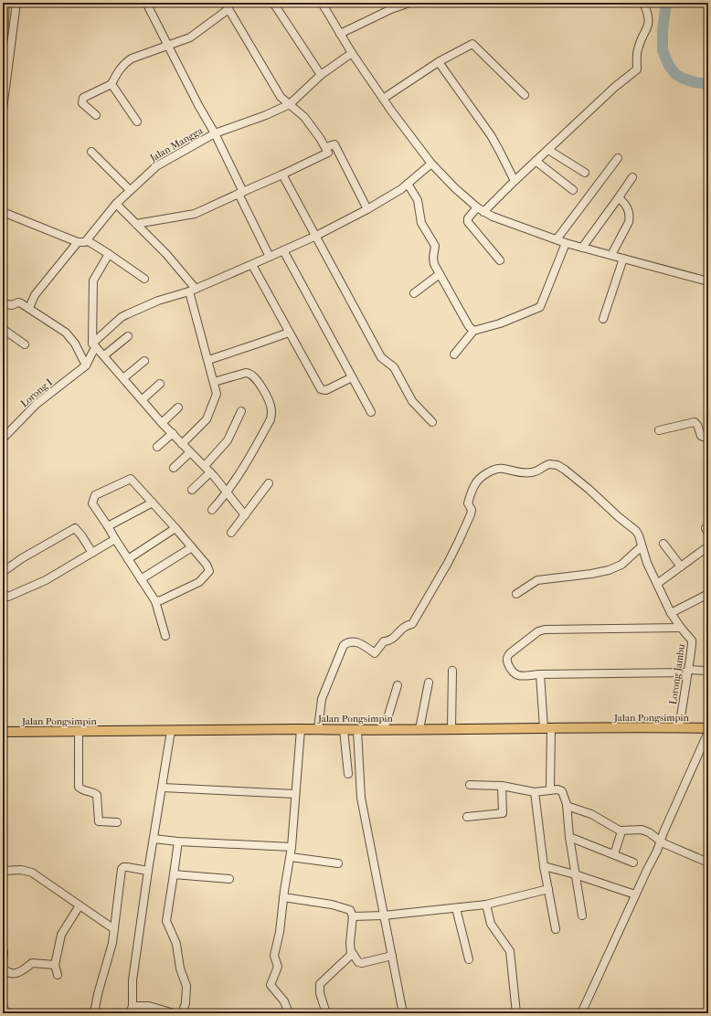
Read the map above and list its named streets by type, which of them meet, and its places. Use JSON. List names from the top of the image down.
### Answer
{
  "streets": {
    "main road": ["Jalan Pongsimpin"],
    "street": ["Jalan Mangga", "Lorong I", "Lorong Jambu"]
  },
  "crossings": [
    ["Lorong Jambu", "Jalan Pongsimpin"]
  ]
}
